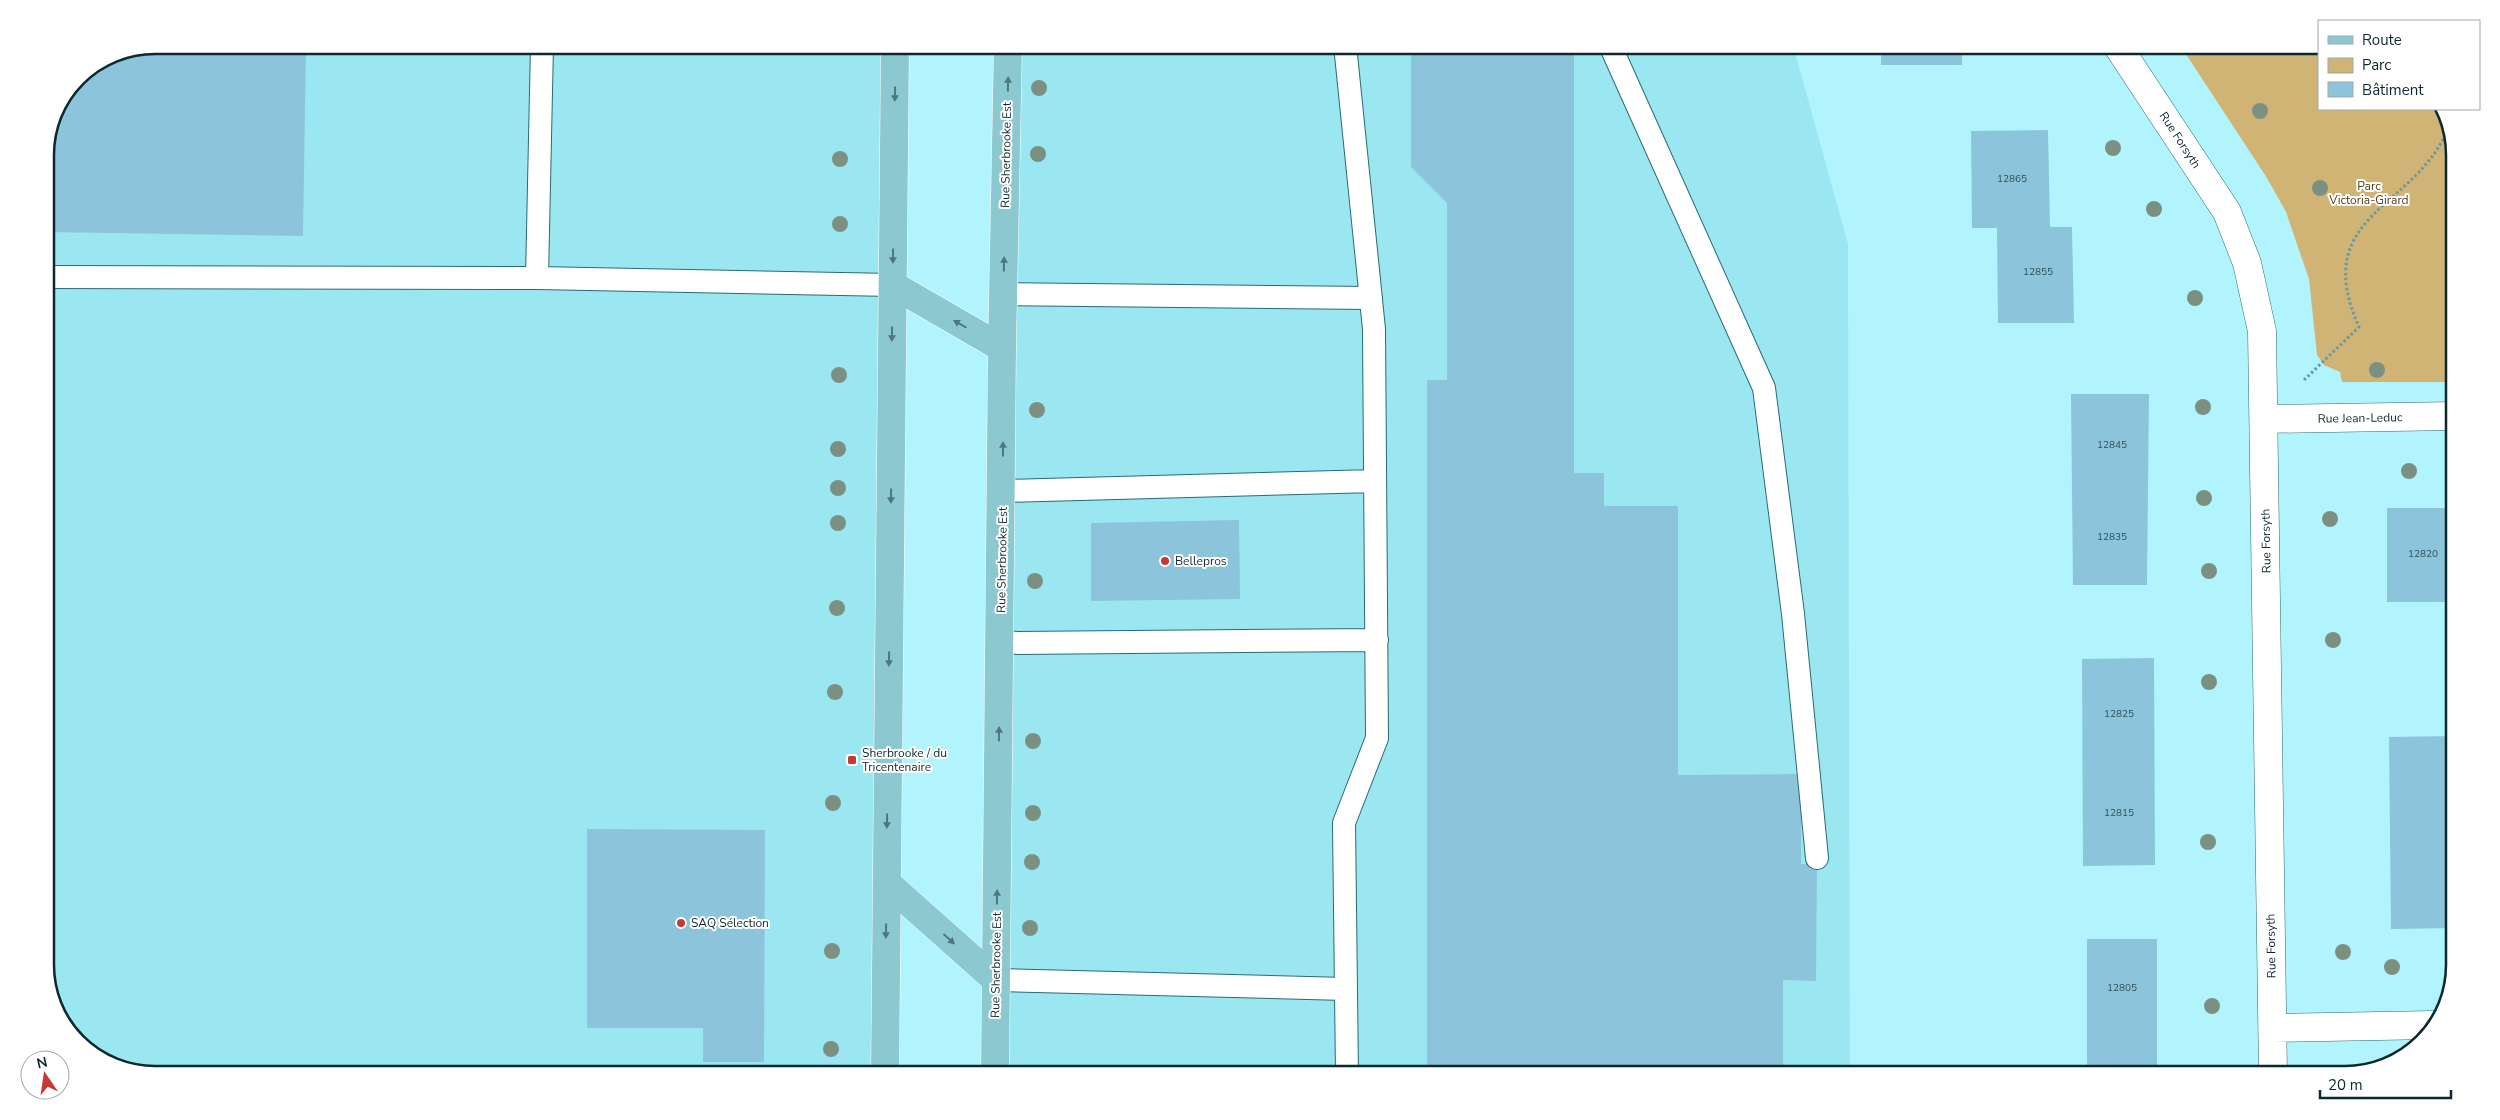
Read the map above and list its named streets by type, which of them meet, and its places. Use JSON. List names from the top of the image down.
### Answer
{
  "streets": {
    "main road": ["Rue Sherbrooke Est"],
    "street": ["Rue Forsyth", "Rue Jean-Leduc"]
  },
  "crossings": [
    ["Rue Forsyth", "Rue Jean-Leduc"]
  ],
  "parks": ["Parc Victoria-Girard"],
  "places": {
    "other": ["Bellepros", "SAQ Sélection"],
    "transit": ["Sherbrooke / du Tricentenaire"]
  },
  "house_numbers": [
    "12865",
    "12855",
    "12845",
    "12835",
    "12820",
    "12825",
    "12815",
    "12805"
  ],
  "legend": ["Route", "Parc", "Bâtiment"],
  "scale_bar": "20 m",
  "north": "top"
}
